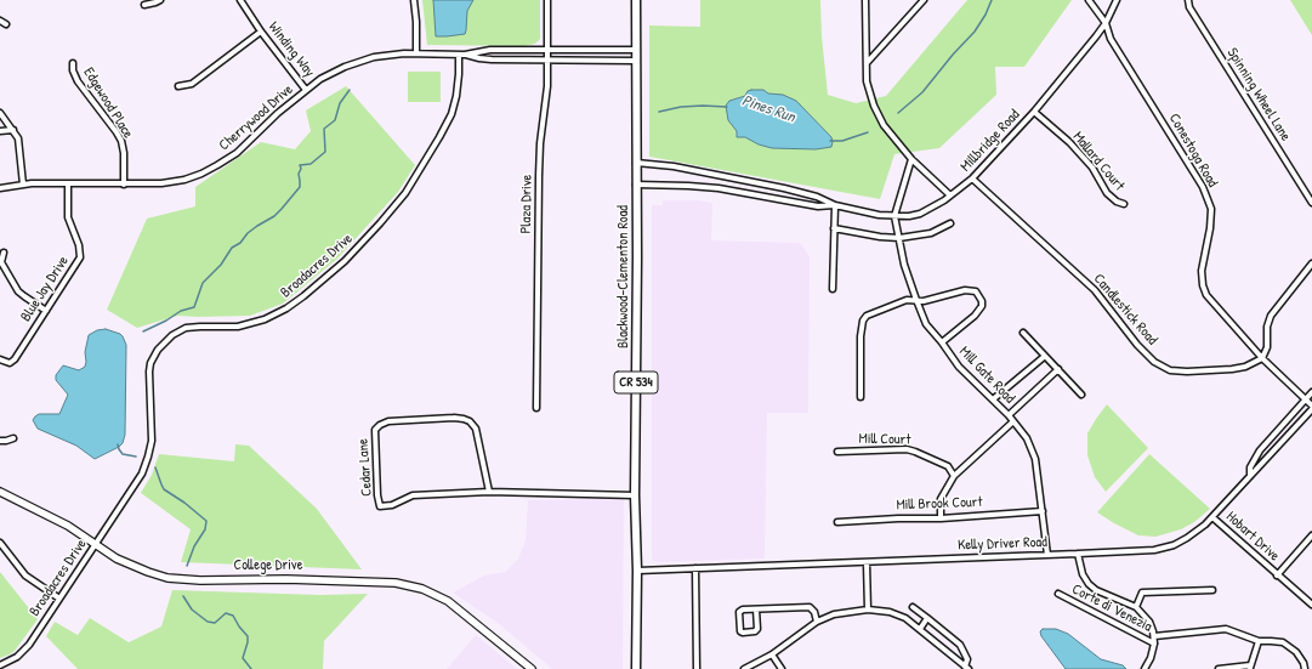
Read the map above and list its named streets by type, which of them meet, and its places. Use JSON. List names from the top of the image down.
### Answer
{
  "streets": {
    "main road": ["Blackwood-Clementon Road", "CR 534", "College Drive"],
    "street": [
      "Winding Way",
      "Spinning Wheel Lane",
      "Edgewood Place",
      "Cherrywood Drive",
      "Millbridge Road",
      "Conestoga Road",
      "Mallard Court",
      "Plaza Drive",
      "Broadacres Drive",
      "Blue Jay Drive",
      "Candlestick Road",
      "Mill Gate Road",
      "Mill Court",
      "Cedar Lane",
      "Mill Brook Court",
      "Hobart Drive",
      "Kelly Driver Road",
      "Corte di Venezia"
    ]
  },
  "crossings": [
    ["Winding Way", "Cherrywood Drive"],
    ["Edgewood Place", "Cherrywood Drive"],
    ["Cherrywood Drive", "Plaza Drive"],
    ["Cherrywood Drive", "Broadacres Drive"],
    ["Cherrywood Drive", "Blackwood-Clementon Road"],
    ["Cherrywood Drive", "Blue Jay Drive"],
    ["Millbridge Road", "Conestoga Road"],
    ["Millbridge Road", "Mallard Court"],
    ["Millbridge Road", "Blackwood-Clementon Road"],
    ["Millbridge Road", "Candlestick Road"],
    ["Millbridge Road", "Mill Gate Road"],
    ["Conestoga Road", "Candlestick Road"],
    ["Conestoga Road", "Kelly Driver Road"],
    ["Broadacres Drive", "College Drive"],
    ["Blackwood-Clementon Road", "Cedar Lane"],
    ["Blackwood-Clementon Road", "Kelly Driver Road"],
    ["Mill Gate Road", "Mill Brook Court"],
    ["Mill Gate Road", "Kelly Driver Road"],
    ["Hobart Drive", "Kelly Driver Road"]
  ],
  "water": ["Pines Run"]
}
